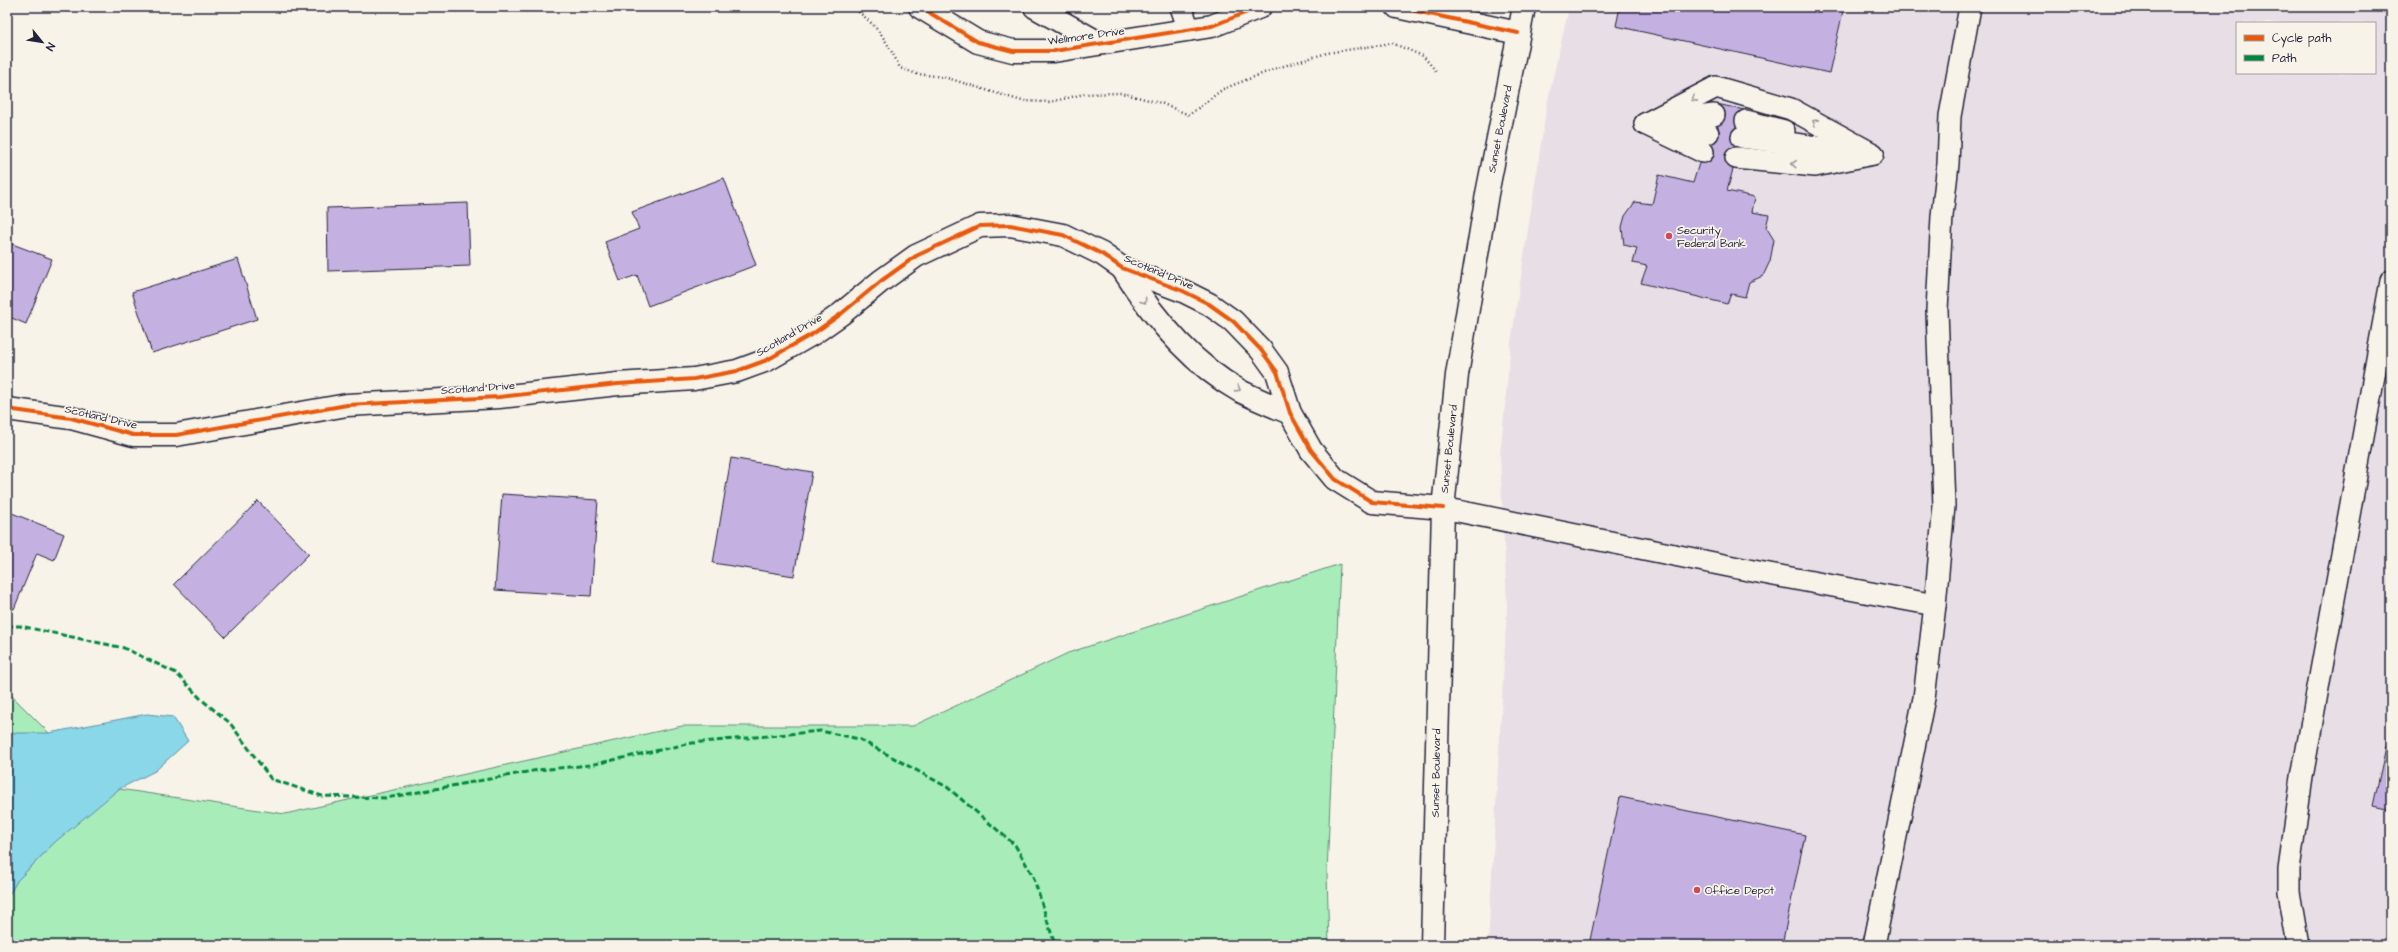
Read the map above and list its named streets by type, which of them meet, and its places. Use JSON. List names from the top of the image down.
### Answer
{
  "streets": {
    "street": ["Wellmore Drive", "Sunset Boulevard", "Scotland Drive"]
  },
  "crossings": [
    ["Sunset Boulevard", "Scotland Drive"]
  ],
  "places": ["Security Federal Bank", "Office Depot"],
  "legend": ["Cycle path", "Path"],
  "north": "bottom right"
}
